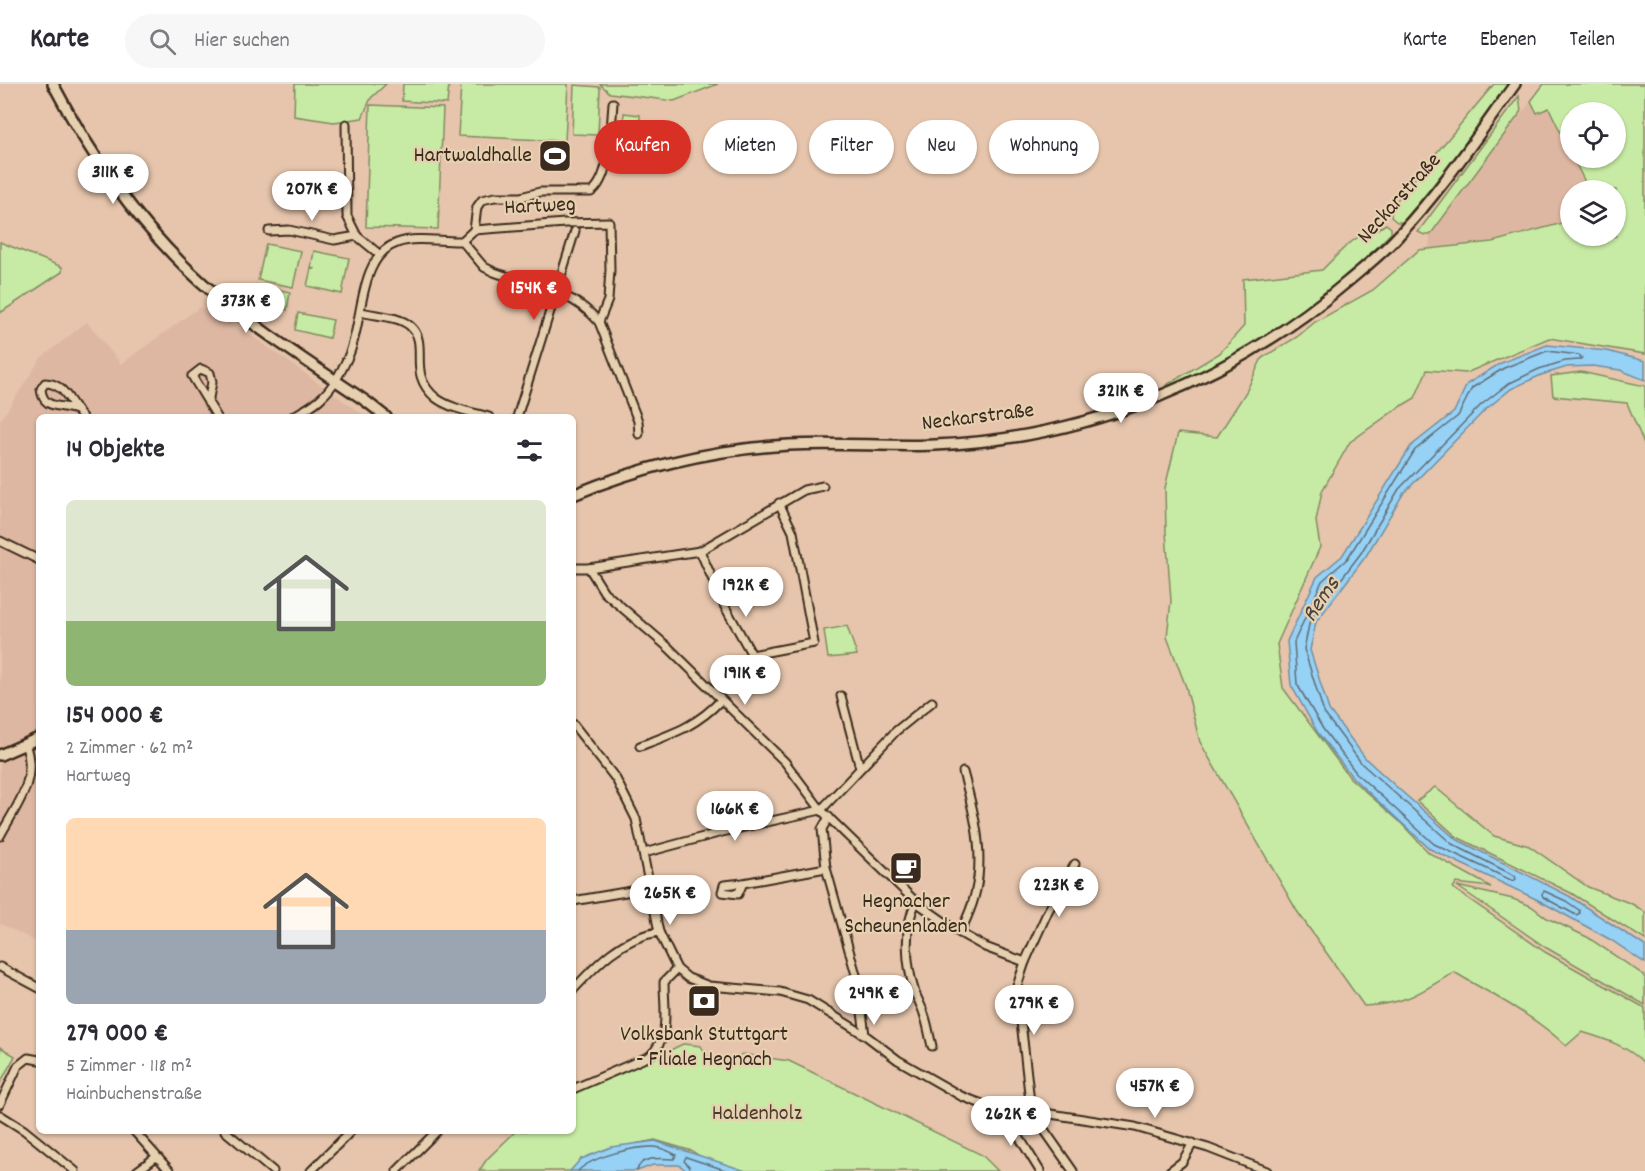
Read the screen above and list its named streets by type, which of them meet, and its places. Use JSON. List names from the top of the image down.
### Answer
{
  "streets": {
    "main road": ["Neckarstraße"],
    "street": ["Hartweg"]
  },
  "water": ["Rems"],
  "parks": ["Haldenholz"],
  "places": {
    "sports": ["Hartwaldhalle"],
    "cafe": ["Hegnacher Scheunenladen"],
    "bank": ["Volksbank Stuttgart - Filiale Hegnach"]
  },
  "page": {
    "header": "Karte",
    "search": "Hier suchen",
    "nav": ["Karte", "Ebenen", "Teilen"],
    "chip": [
      "Kaufen",
      "Mieten",
      "Filter",
      "Neu",
      "Wohnung"
    ],
    "price": [
      "311K €",
      "207K €",
      "154K €",
      "373K €",
      "321K €",
      "192K €",
      "191K €",
      "166K €",
      "223K €",
      "265K €",
      "249K €",
      "279K €",
      "457K €",
      "262K €"
    ],
    "heading": "14 Objekte",
    "list": [
      {
        "name": "154 000 €",
        "note": "2 Zimmer · 62 m² · Hartweg"
      },
      {
        "name": "279 000 €",
        "note": "5 Zimmer · 118 m² · Hainbuchenstraße"
      }
    ]
  }
}
